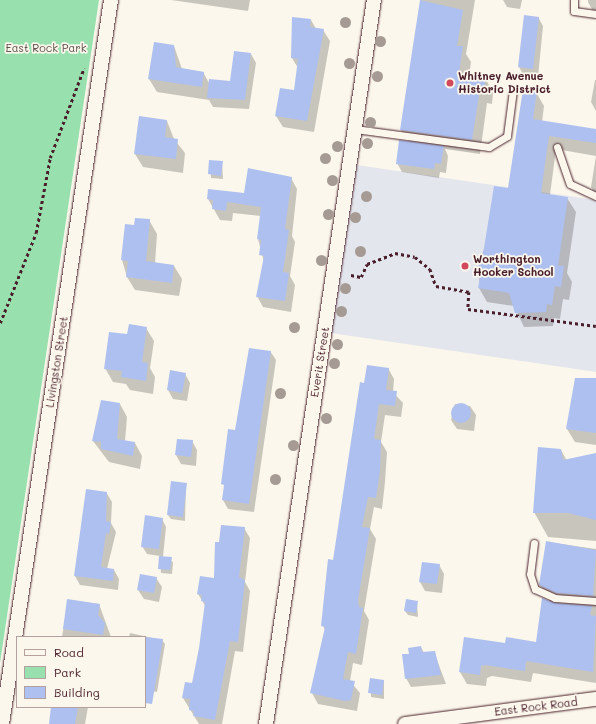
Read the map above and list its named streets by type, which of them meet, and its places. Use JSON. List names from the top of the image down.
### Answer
{
  "streets": {
    "street": ["Livingston Street", "Everit Street", "East Rock Road"]
  },
  "parks": ["East Rock Park"],
  "places": ["Whitney Avenue Historic District", "Worthington Hooker School"],
  "legend": ["Road", "Park", "Building"]
}
